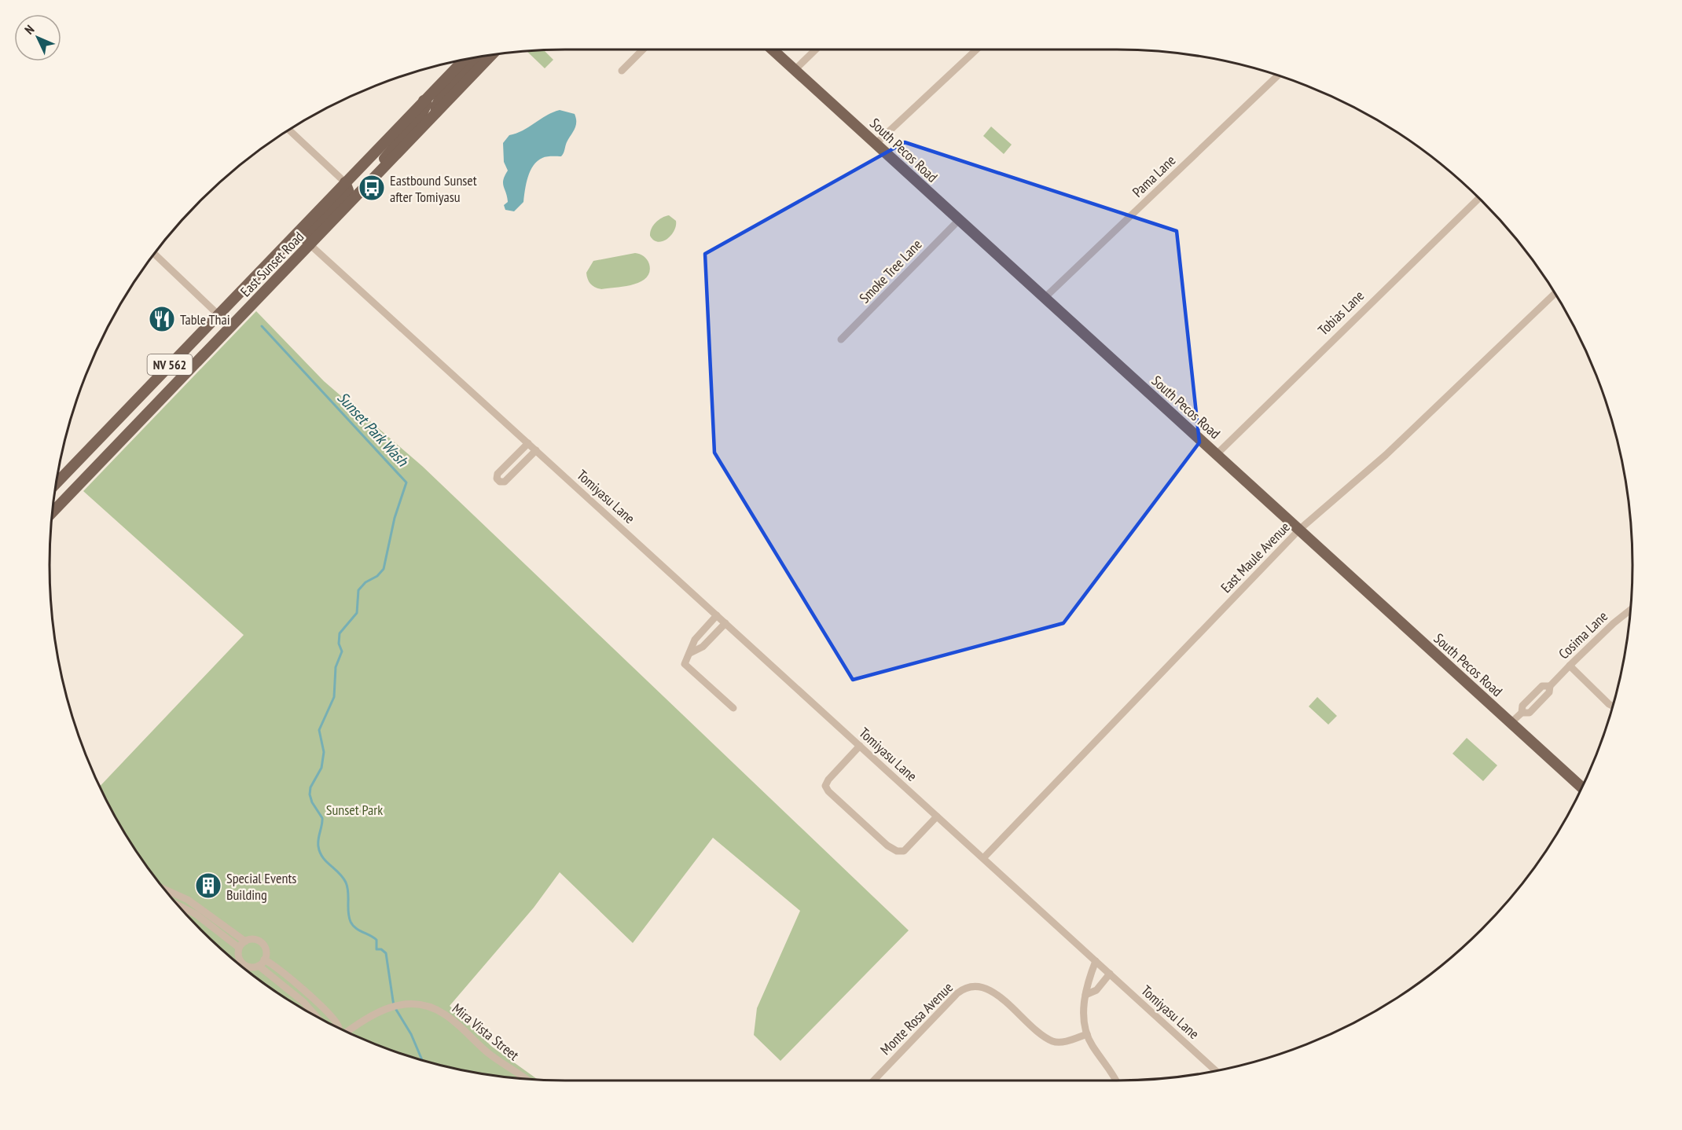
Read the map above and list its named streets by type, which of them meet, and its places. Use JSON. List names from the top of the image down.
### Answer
{
  "streets": {
    "main road": ["South Pecos Road", "East Sunset Road", "NV 562"],
    "street": [
      "Pama Lane",
      "Smoke Tree Lane",
      "Tobias Lane",
      "Tomiyasu Lane",
      "East Maule Avenue",
      "Cosima Lane",
      "Monte Rosa Avenue",
      "Mira Vista Street"
    ]
  },
  "crossings": [
    ["South Pecos Road", "Pama Lane"],
    ["South Pecos Road", "Smoke Tree Lane"],
    ["South Pecos Road", "Tobias Lane"],
    ["South Pecos Road", "East Maule Avenue"],
    ["South Pecos Road", "Cosima Lane"],
    ["East Sunset Road", "Tomiyasu Lane"],
    ["Tomiyasu Lane", "East Maule Avenue"]
  ],
  "water": ["Sunset Park Wash"],
  "parks": ["Sunset Park"],
  "places": {
    "bus stop": ["Eastbound Sunset after Tomiyasu"],
    "restaurant": ["Table Thai"],
    "building": ["Special Events Building"]
  },
  "north": "top left"
}
